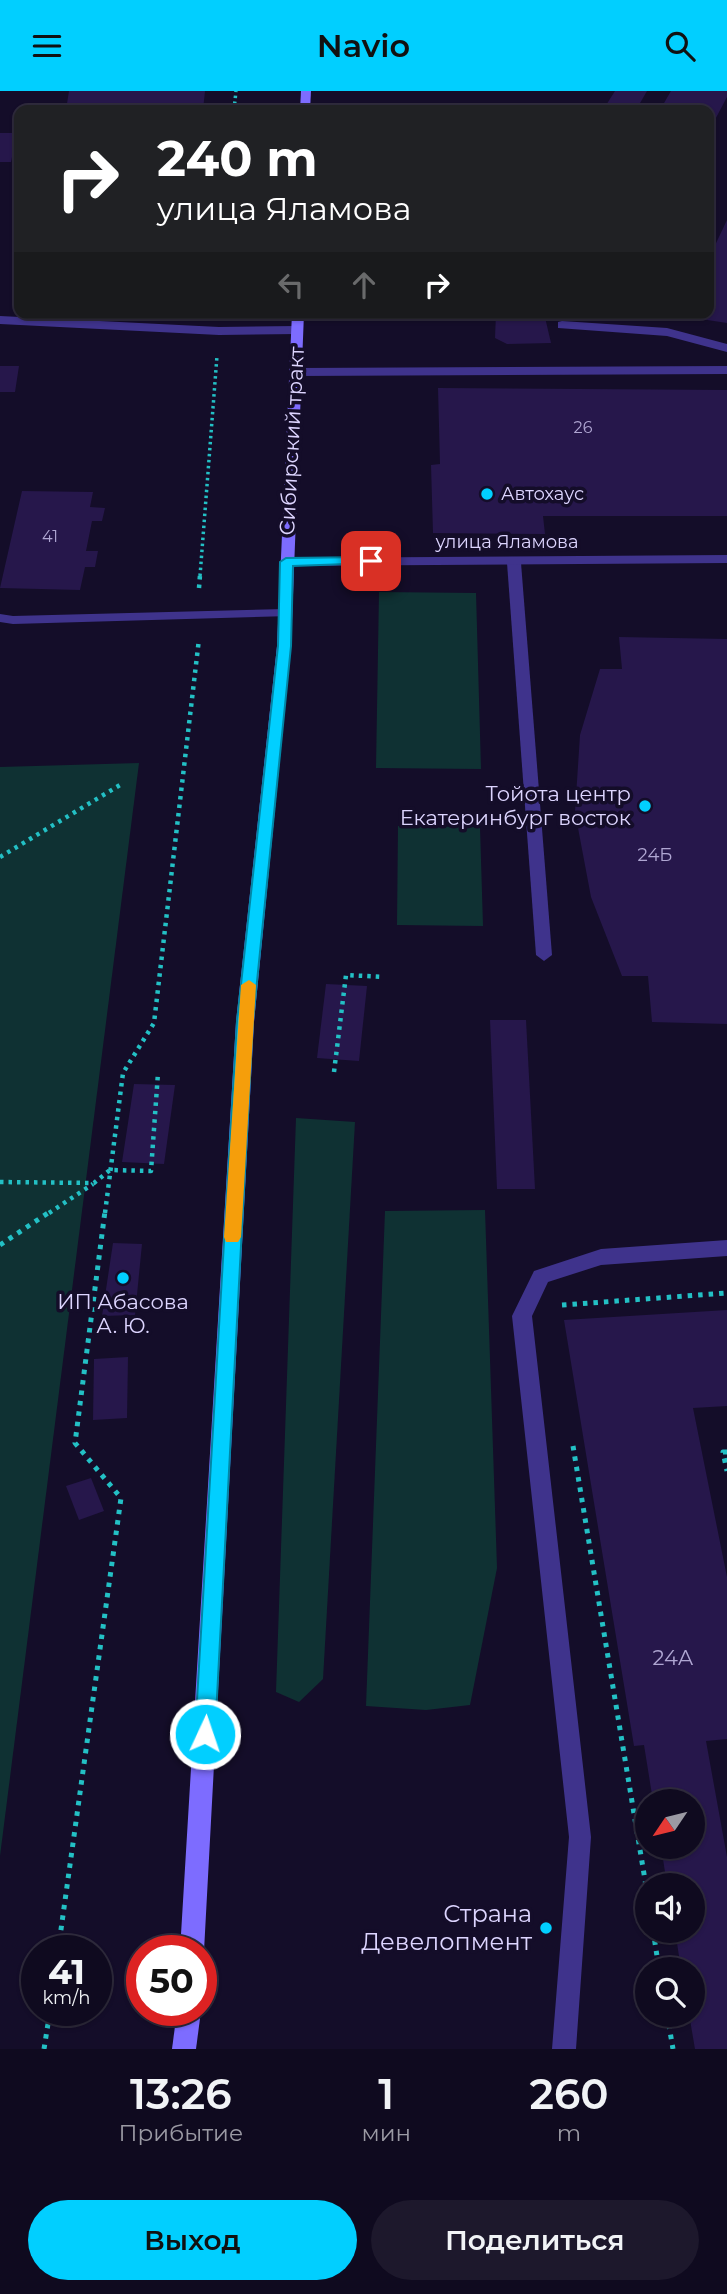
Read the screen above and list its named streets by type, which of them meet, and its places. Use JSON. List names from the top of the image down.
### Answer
{
  "streets": {
    "main road": ["Сибирский тракт"],
    "street": ["улица Яламова"]
  },
  "crossings": [
    ["Сибирский тракт", "улица Яламова"]
  ],
  "places": [
    "Автохаус",
    "Тойота центр Екатеринбург восток",
    "ИП Абасова А. Ю.",
    "Страна Девелопмент"
  ],
  "house_numbers": [
    "26",
    "41",
    "24Б",
    "24А"
  ],
  "north": "bottom left",
  "page": {
    "header": "Navio",
    "turn": ["240 m", "улица Яламова"],
    "speed": "41 km/h",
    "limit": "50",
    "eta": [
      "13:26",
      "Прибытие",
      "1",
      "мин",
      "260",
      "m"
    ],
    "buttons": ["Выход", "Поделиться"]
  }
}
